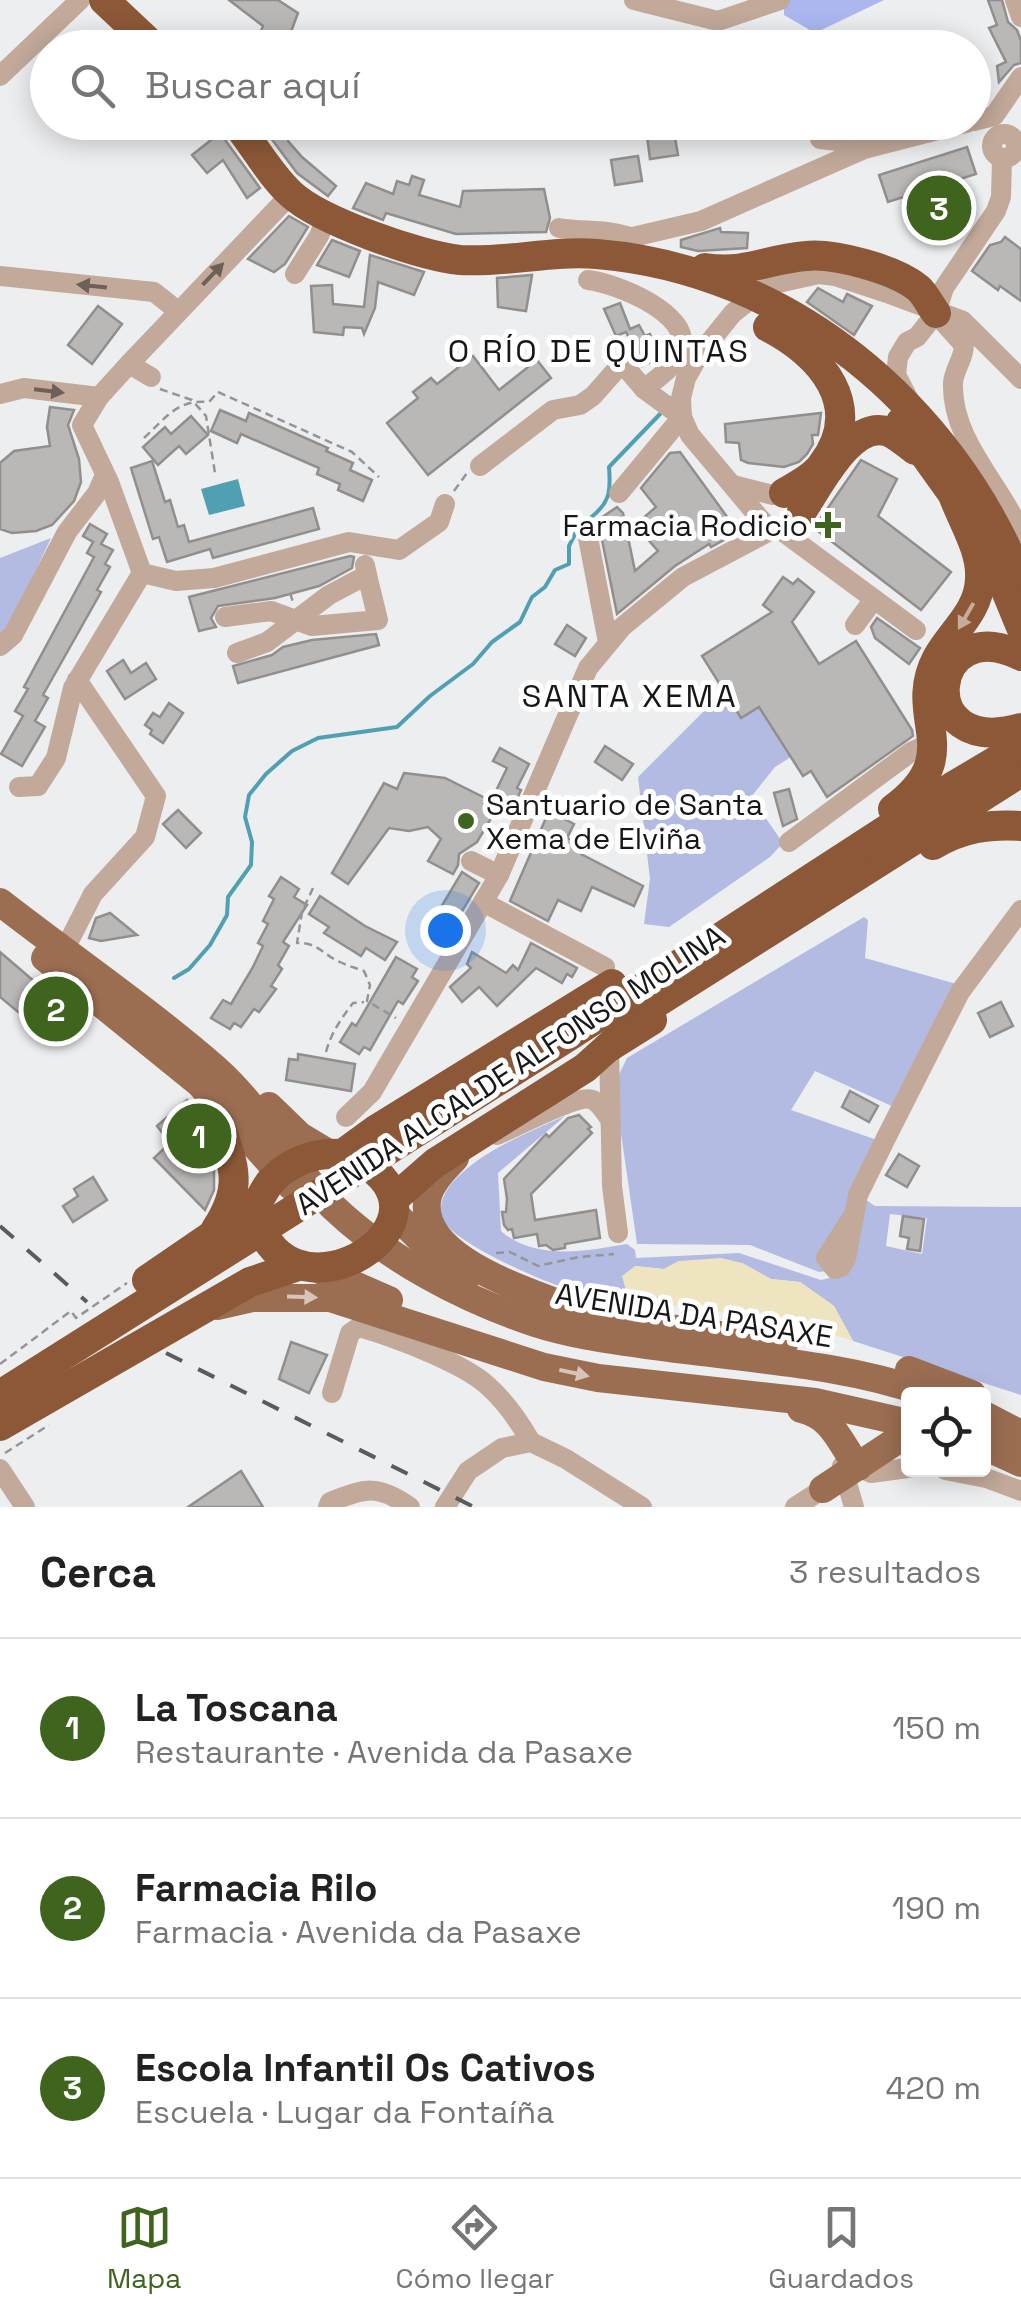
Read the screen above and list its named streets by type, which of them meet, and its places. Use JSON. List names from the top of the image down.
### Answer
{
  "streets": {
    "highway": ["AVENIDA ALCALDE ALFONSO MOLINA"],
    "main road": ["AVENIDA DA PASAXE"]
  },
  "districts": ["O RÍO DE QUINTAS", "SANTA XEMA"],
  "places": {
    "health": ["Farmacia Rodicio"],
    "other": ["Santuario de Santa Xema de Elviña"]
  },
  "page": {
    "search": "Buscar aquí",
    "pins": ["3", "2", "1"],
    "heading": ["Cerca", "3 resultados"],
    "list": [
      {
        "mark": "1",
        "name": "La Toscana",
        "note": "Restaurante · Avenida da Pasaxe",
        "value": "150 m"
      },
      {
        "mark": "2",
        "name": "Farmacia Rilo",
        "note": "Farmacia · Avenida da Pasaxe",
        "value": "190 m"
      },
      {
        "mark": "3",
        "name": "Escola Infantil Os Cativos",
        "note": "Escuela · Lugar da Fontaíña",
        "value": "420 m"
      }
    ],
    "nav": ["Mapa", "Cómo llegar", "Guardados"]
  }
}
